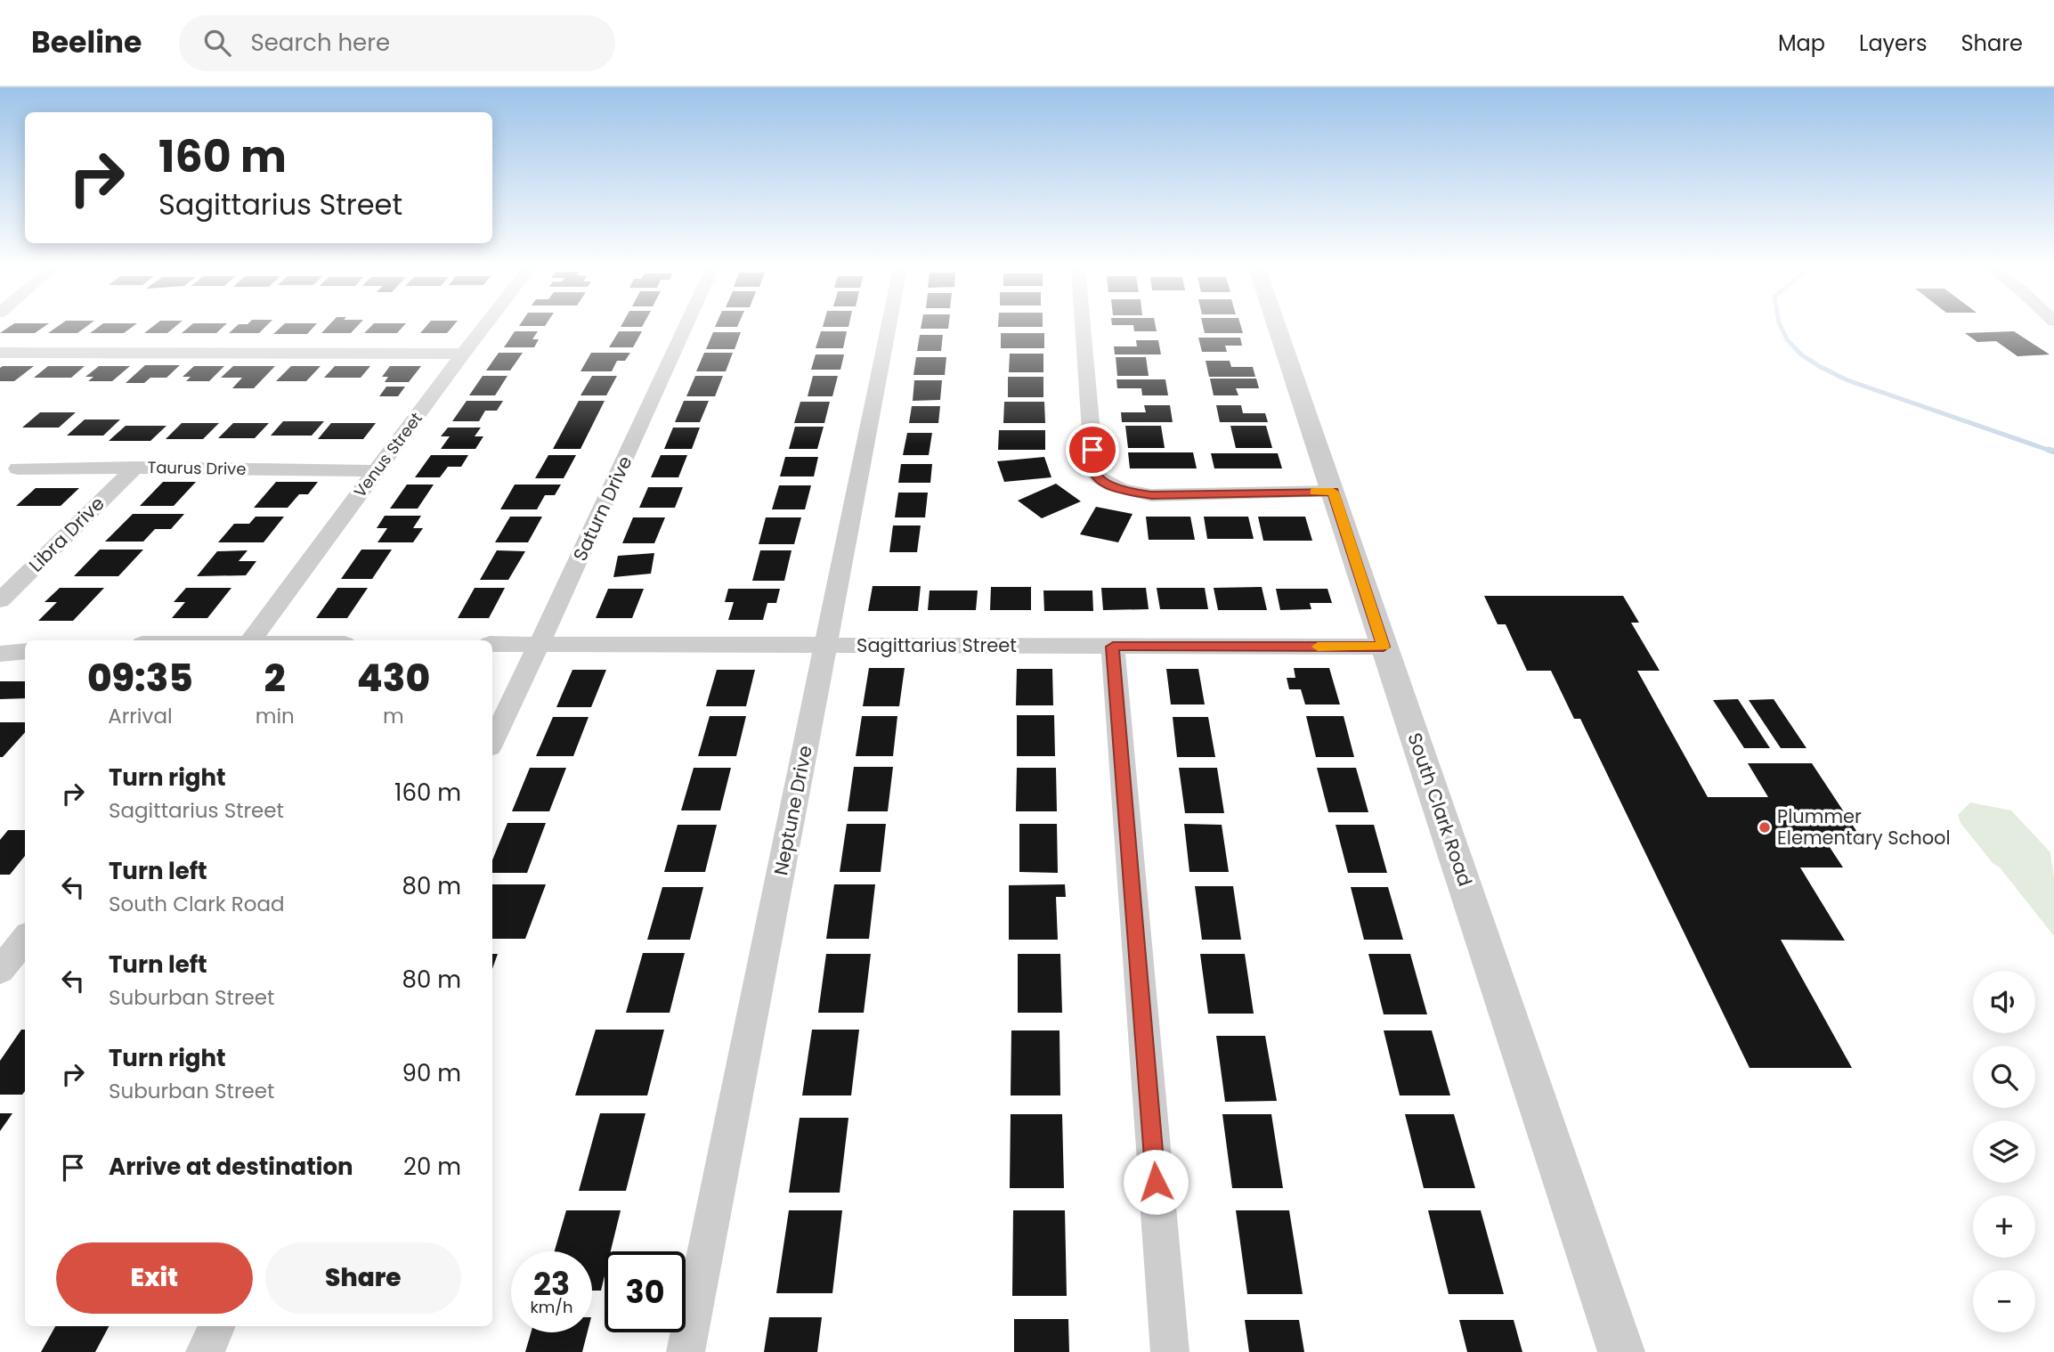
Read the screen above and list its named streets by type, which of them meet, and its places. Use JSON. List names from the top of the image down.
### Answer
{
  "streets": {
    "street": [
      "Venus Street",
      "Taurus Drive",
      "Saturn Drive",
      "Libra Drive",
      "Sagittarius Street",
      "South Clark Road",
      "Neptune Drive"
    ]
  },
  "crossings": [
    ["Venus Street", "Taurus Drive"],
    ["Taurus Drive", "Libra Drive"],
    ["Saturn Drive", "Sagittarius Street"],
    ["Sagittarius Street", "South Clark Road"],
    ["Sagittarius Street", "Neptune Drive"]
  ],
  "places": ["Plummer Elementary School"],
  "page": {
    "header": "Beeline",
    "search": "Search here",
    "nav": ["Map", "Layers", "Share"],
    "turn": ["160 m", "Sagittarius Street"],
    "eta": [
      "09:35",
      "Arrival",
      "2",
      "min",
      "430",
      "m"
    ],
    "list": [
      {
        "name": "Turn right",
        "note": "Sagittarius Street",
        "value": "160 m"
      },
      {
        "name": "Turn left",
        "note": "South Clark Road",
        "value": "80 m"
      },
      {
        "name": "Turn left",
        "note": "Suburban Street",
        "value": "80 m"
      },
      {
        "name": "Turn right",
        "note": "Suburban Street",
        "value": "90 m"
      },
      {
        "name": "Arrive at destination",
        "value": "20 m"
      }
    ],
    "map_buttons": ["+", "−"],
    "buttons": ["Exit", "Share"],
    "speed": "23 km/h",
    "limit": "30"
  }
}
